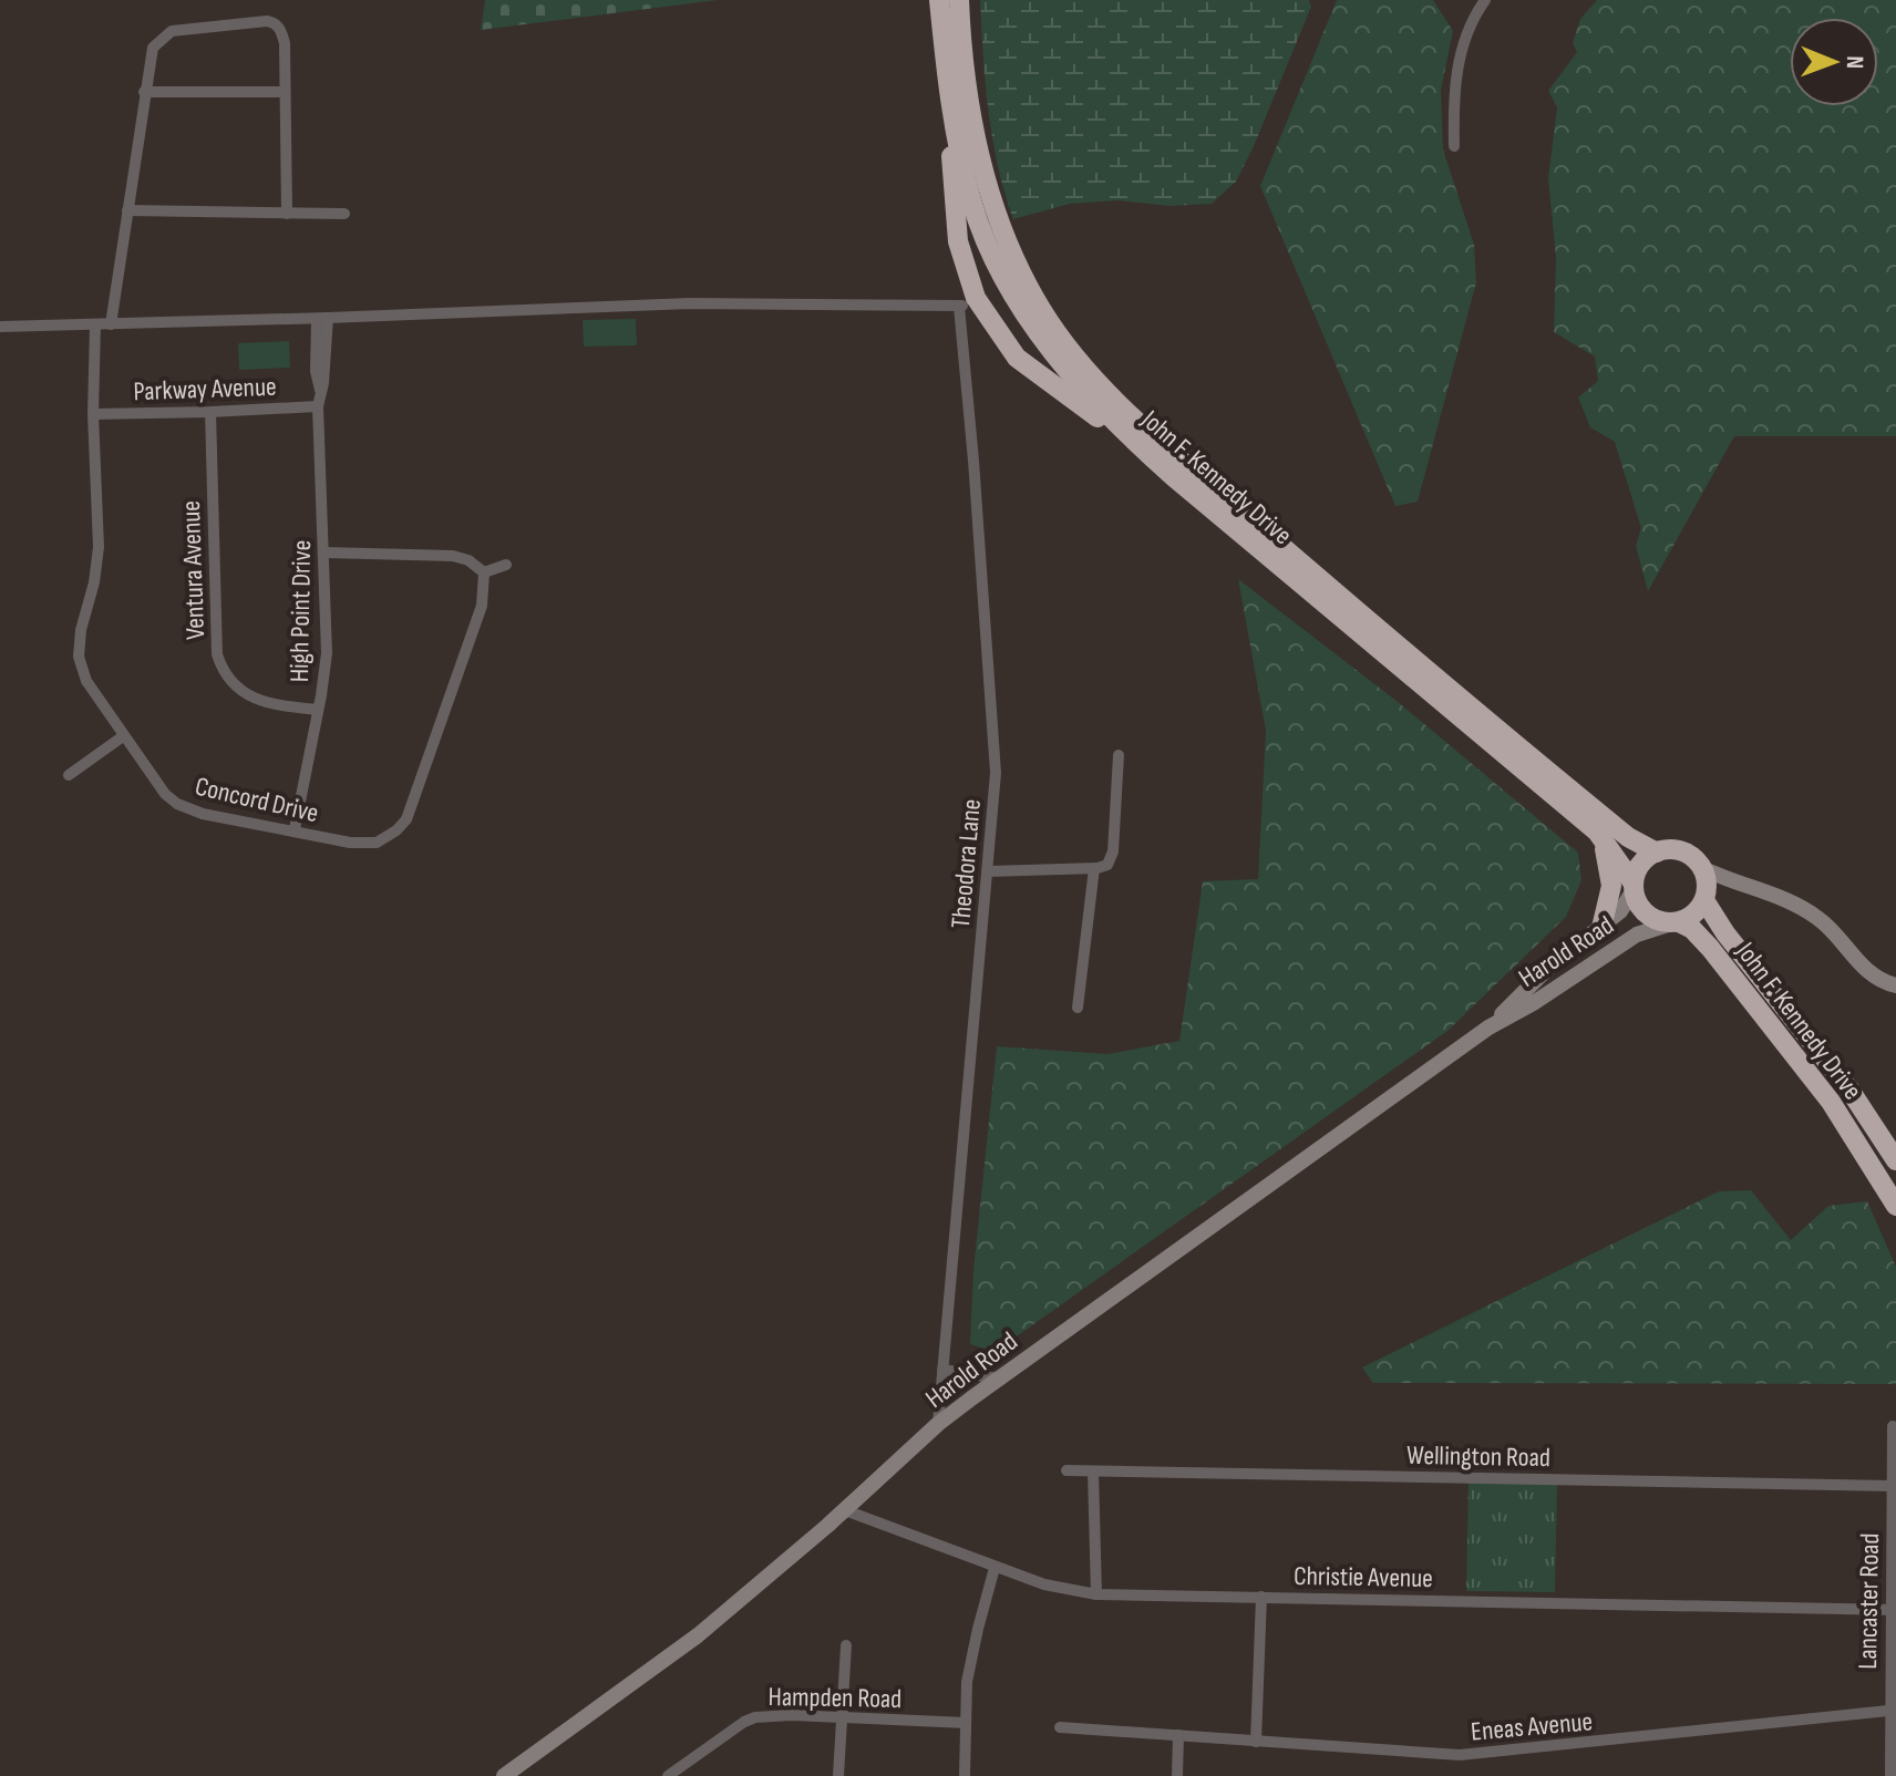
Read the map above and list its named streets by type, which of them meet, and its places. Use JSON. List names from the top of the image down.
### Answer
{
  "streets": {
    "highway": ["John F. Kennedy Drive"],
    "main road": ["Harold Road"],
    "street": [
      "Parkway Avenue",
      "Ventura Avenue",
      "High Point Drive",
      "Concord Drive",
      "Theodora Lane",
      "Wellington Road",
      "Christie Avenue",
      "Lancaster Road",
      "Hampden Road",
      "Eneas Avenue"
    ]
  },
  "crossings": [
    ["Parkway Avenue", "Ventura Avenue"],
    ["Parkway Avenue", "High Point Drive"],
    ["Parkway Avenue", "Concord Drive"],
    ["John F. Kennedy Drive", "Harold Road"],
    ["Ventura Avenue", "High Point Drive"],
    ["High Point Drive", "Concord Drive"],
    ["Theodora Lane", "Harold Road"],
    ["Harold Road", "Christie Avenue"],
    ["Wellington Road", "Lancaster Road"],
    ["Christie Avenue", "Lancaster Road"],
    ["Lancaster Road", "Eneas Avenue"]
  ],
  "north": "right"
}
